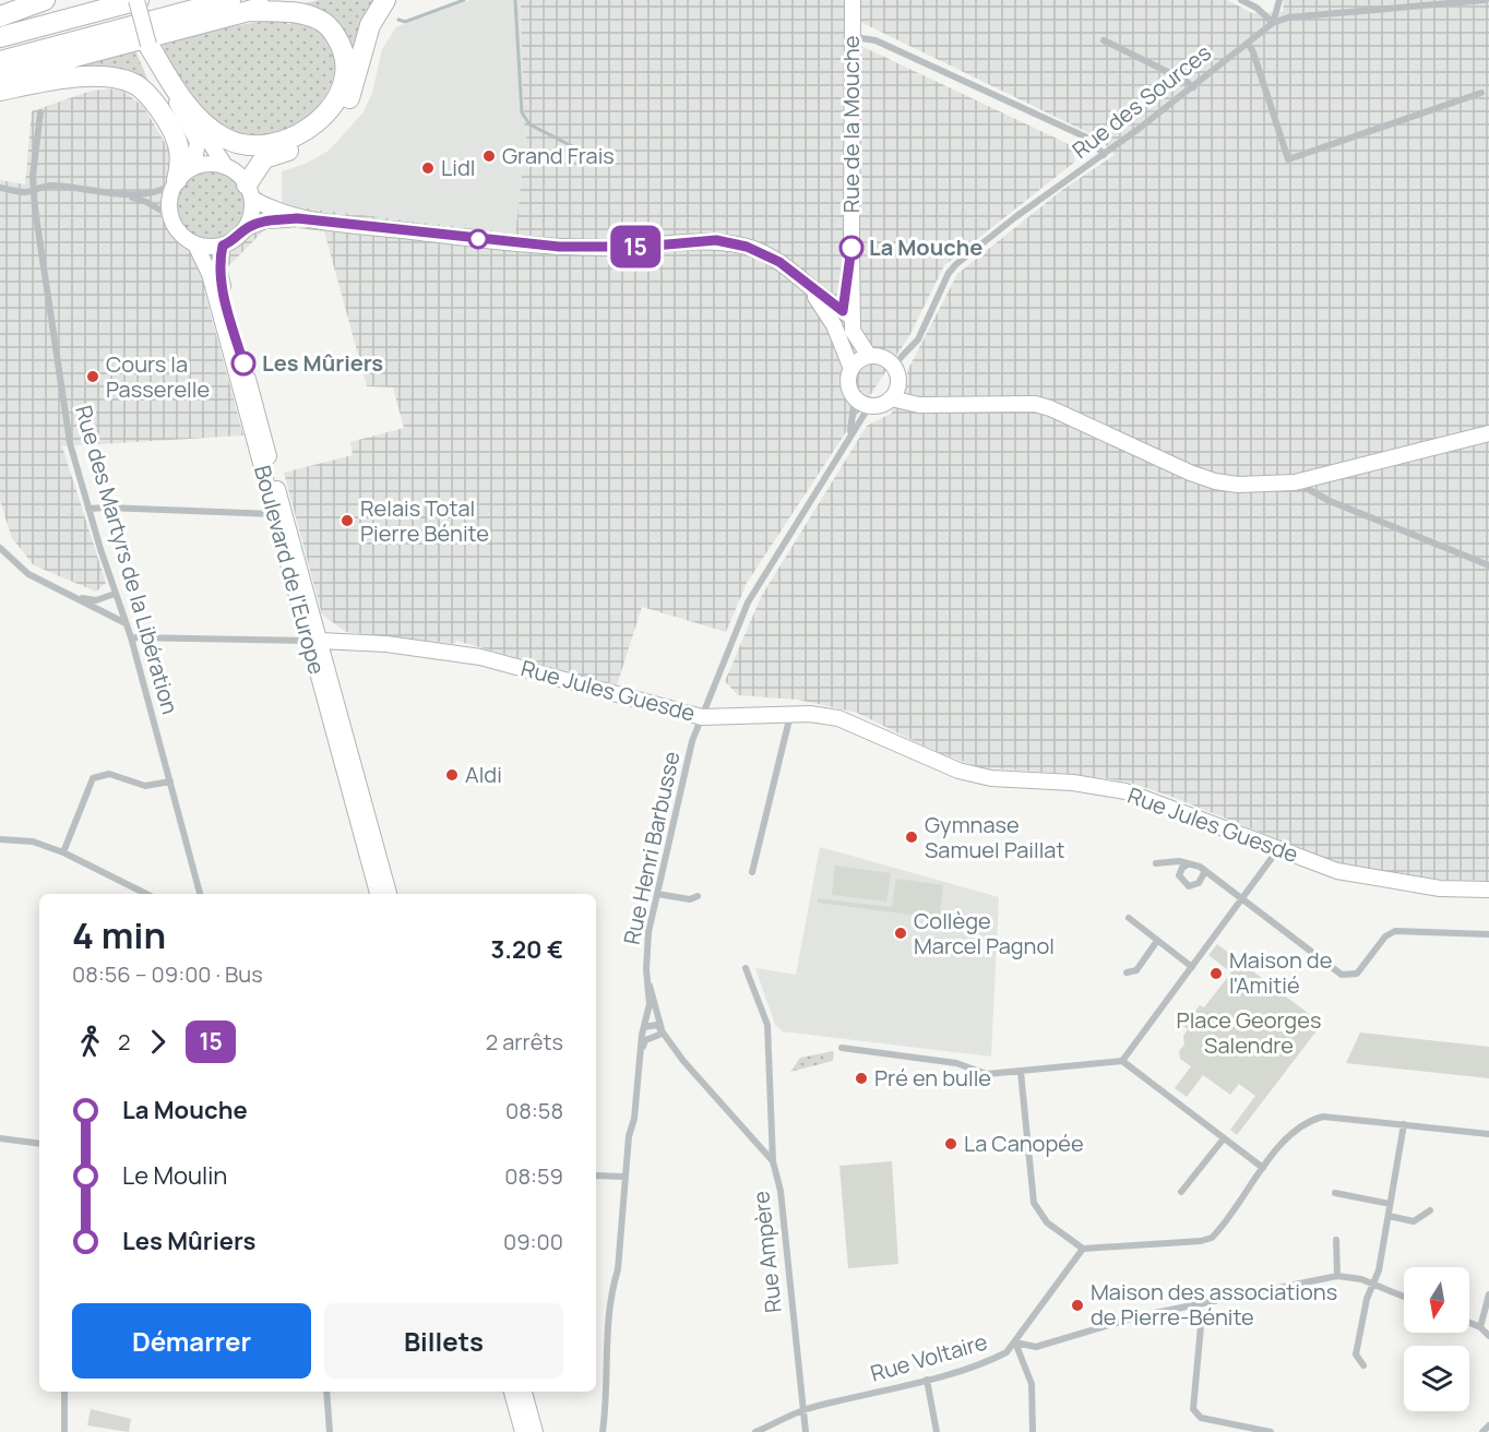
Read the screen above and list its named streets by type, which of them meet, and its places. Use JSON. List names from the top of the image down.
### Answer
{
  "streets": {
    "street": [
      "Rue des Sources",
      "Rue de la Mouche",
      "Rue des Martyrs de la Libération",
      "Boulevard de l'Europe",
      "Rue Jules Guesde",
      "Rue Henri Barbusse",
      "Rue Ampère",
      "Rue Voltaire"
    ]
  },
  "crossings": [
    ["Rue des Sources", "Rue de la Mouche"],
    ["Rue des Sources", "Rue Henri Barbusse"],
    ["Rue de la Mouche", "Rue Henri Barbusse"],
    ["Rue des Martyrs de la Libération", "Rue Jules Guesde"],
    ["Boulevard de l'Europe", "Rue Jules Guesde"],
    ["Rue Jules Guesde", "Rue Henri Barbusse"],
    ["Rue Henri Barbusse", "Rue Ampère"],
    ["Rue Ampère", "Rue Voltaire"]
  ],
  "parks": ["Place Georges Salendre"],
  "places": [
    "Grand Frais",
    "Lidl",
    "La Mouche",
    "Les Mûriers",
    "Cours la Passerelle",
    "Relais Total Pierre Bénite",
    "Aldi",
    "Gymnase Samuel Paillat",
    "Collège Marcel Pagnol",
    "Maison de l'Amitié",
    "Pré en bulle",
    "La Canopée",
    "Maison des associations de Pierre-Bénite"
  ],
  "lines": ["bus line 15"],
  "north": "bottom",
  "page": {
    "on_map": "15",
    "heading": ["4 min", "08:56 – 09:00 · Bus", "3.20 €"],
    "legs": ["2", "15", "2 arrêts"],
    "list": [
      {
        "name": "La Mouche",
        "value": "08:58"
      },
      {
        "name": "Le Moulin",
        "value": "08:59"
      },
      {
        "name": "Les Mûriers",
        "value": "09:00"
      }
    ],
    "buttons": ["Démarrer", "Billets"]
  }
}
